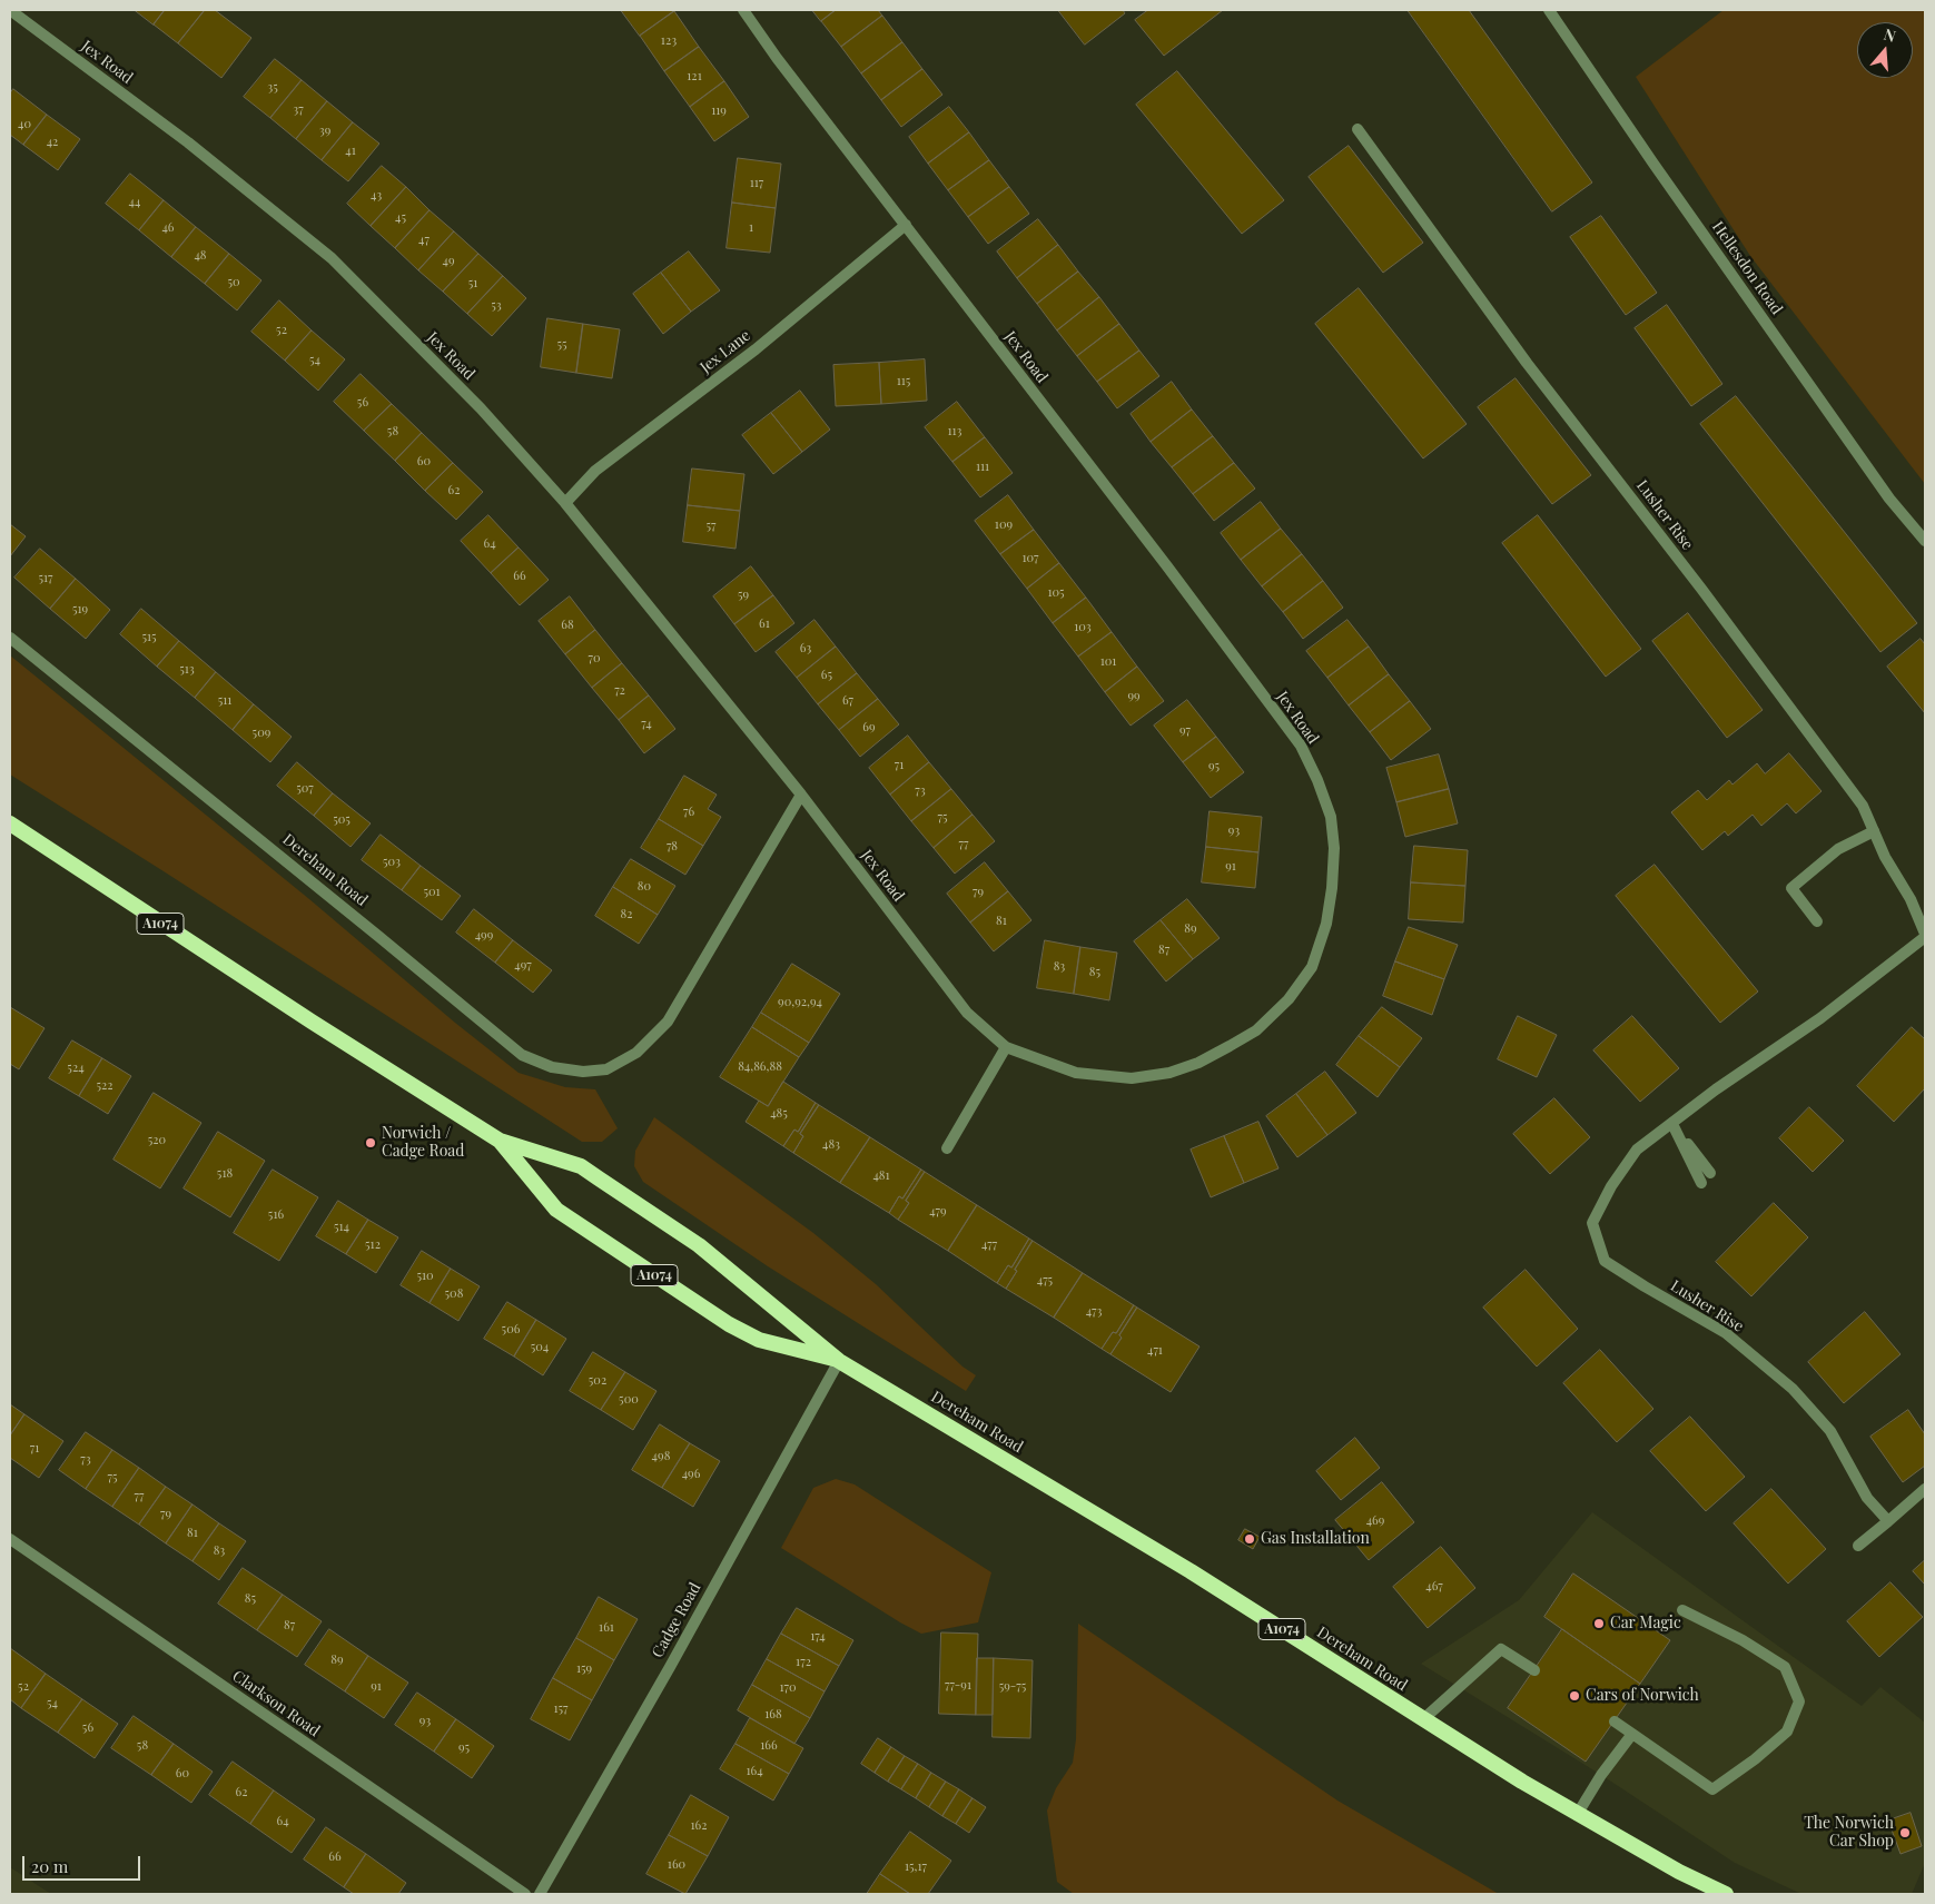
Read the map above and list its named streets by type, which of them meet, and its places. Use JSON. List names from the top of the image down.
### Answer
{
  "streets": {
    "highway": ["Dereham Road", "A1074"],
    "street": [
      "Jex Road",
      "Hellesdon Road",
      "Jex Lane",
      "Lusher Rise",
      "Cadge Road",
      "Clarkson Road"
    ]
  },
  "crossings": [
    ["Jex Road", "Jex Lane"],
    ["Jex Road", "Dereham Road"],
    ["Dereham Road", "Cadge Road"]
  ],
  "places": [
    "Norwich / Cadge Road",
    "Gas Installation",
    "Car Magic",
    "Cars of Norwich",
    "The Norwich Car Shop"
  ],
  "house_numbers": [
    "123",
    "121",
    "35",
    "37",
    "119",
    "40",
    "39",
    "42",
    "41",
    "117",
    "43",
    "44",
    "45",
    "46",
    "1",
    "47",
    "48",
    "49",
    "50",
    "51",
    "53",
    "52",
    "55",
    "54",
    "115",
    "56",
    "58",
    "113",
    "60",
    "111",
    "62",
    "109",
    "57",
    "64",
    "107",
    "66",
    "517",
    "105",
    "59",
    "519",
    "61",
    "68",
    "103",
    "515",
    "63",
    "70",
    "101",
    "513",
    "65",
    "72",
    "99",
    "511",
    "67",
    "74",
    "69",
    "97",
    "509",
    "71",
    "95",
    "507",
    "73",
    "76",
    "75",
    "505",
    "93",
    "77",
    "78",
    "503",
    "91",
    "80",
    "501",
    "79",
    "82",
    "81",
    "89",
    "499",
    "87",
    "497",
    "83",
    "85",
    "90,92,94",
    "84,86,88",
    "524",
    "522",
    "485",
    "520",
    "483",
    "518",
    "481",
    "479",
    "516",
    "514",
    "512",
    "477",
    "510",
    "475",
    "508",
    "473",
    "506",
    "504",
    "471",
    "502",
    "500",
    "71",
    "498",
    "73",
    "496",
    "75",
    "77",
    "79",
    "469",
    "81",
    "83",
    "467",
    "85",
    "87",
    "161",
    "174",
    "89",
    "172",
    "159",
    "77-91",
    "52",
    "91",
    "59-75",
    "170",
    "54",
    "157",
    "168",
    "93",
    "56",
    "58",
    "166",
    "95",
    "164",
    "60",
    "62",
    "64",
    "162",
    "66",
    "160",
    "15,17"
  ],
  "scale_bar": "20 m",
  "north": "top"
}
